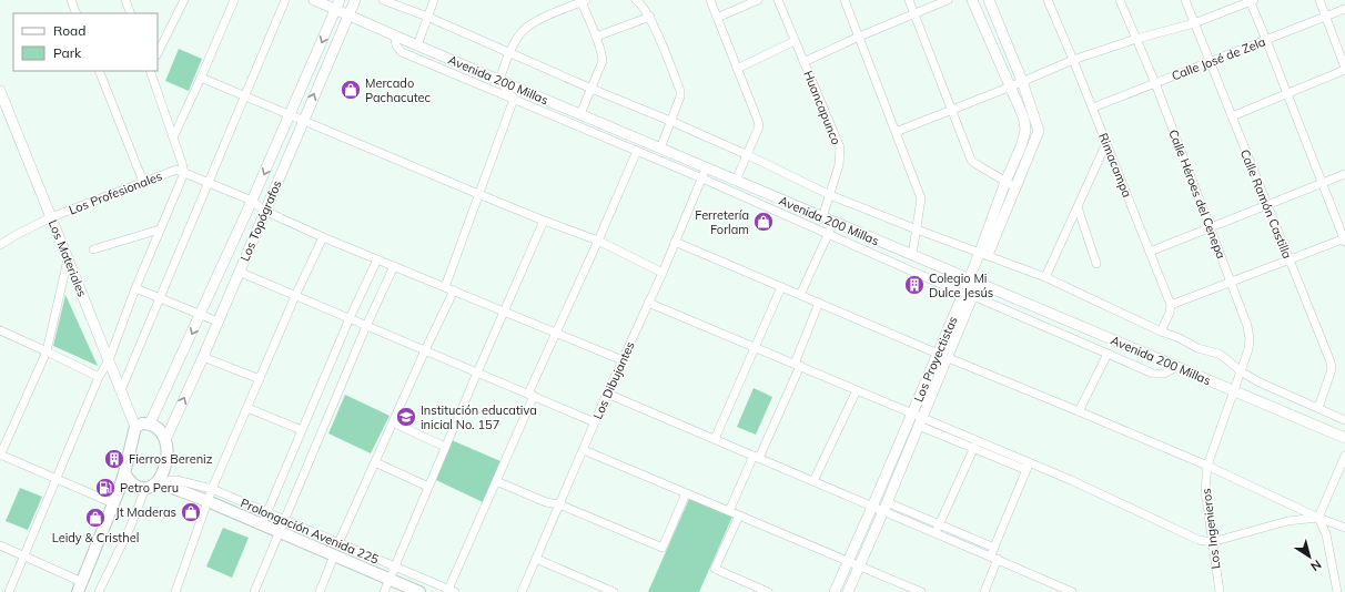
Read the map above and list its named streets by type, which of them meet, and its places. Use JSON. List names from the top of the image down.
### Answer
{
  "streets": {
    "main road": [
      "Avenida 200 Millas",
      "Los Topógrafos",
      "Los Materiales",
      "Los Proyectistas",
      "Prolongación Avenida 225"
    ],
    "street": [
      "Calle José de Zela",
      "Huancapunco",
      "Rimacampa",
      "Los Profesionales",
      "Calle Héroes del Cenepa",
      "Calle Ramón Castilla",
      "Los Dibujantes",
      "Los Ingenieros"
    ]
  },
  "crossings": [
    ["Calle José de Zela", "Rimacampa"],
    ["Calle José de Zela", "Calle Héroes del Cenepa"],
    ["Calle José de Zela", "Calle Ramón Castilla"],
    ["Avenida 200 Millas", "Huancapunco"],
    ["Avenida 200 Millas", "Calle Héroes del Cenepa"],
    ["Avenida 200 Millas", "Los Topógrafos"],
    ["Avenida 200 Millas", "Los Proyectistas"],
    ["Avenida 200 Millas", "Los Dibujantes"],
    ["Avenida 200 Millas", "Los Ingenieros"],
    ["Los Profesionales", "Los Materiales"],
    ["Calle Héroes del Cenepa", "Los Ingenieros"],
    ["Los Topógrafos", "Los Materiales"],
    ["Los Topógrafos", "Prolongación Avenida 225"],
    ["Los Materiales", "Prolongación Avenida 225"]
  ],
  "places": {
    "shop": [
      "Mercado Pachacutec",
      "Ferretería Forlam",
      "Jt Maderas",
      "Leidy & Cristhel"
    ],
    "building": ["Colegio Mi Dulce Jesús", "Fierros Bereniz"],
    "school or university": ["Institución educativa inicial No. 157"],
    "fuel station": ["Petro Peru"]
  },
  "legend": ["Road", "Park"],
  "north": "bottom right"
}
